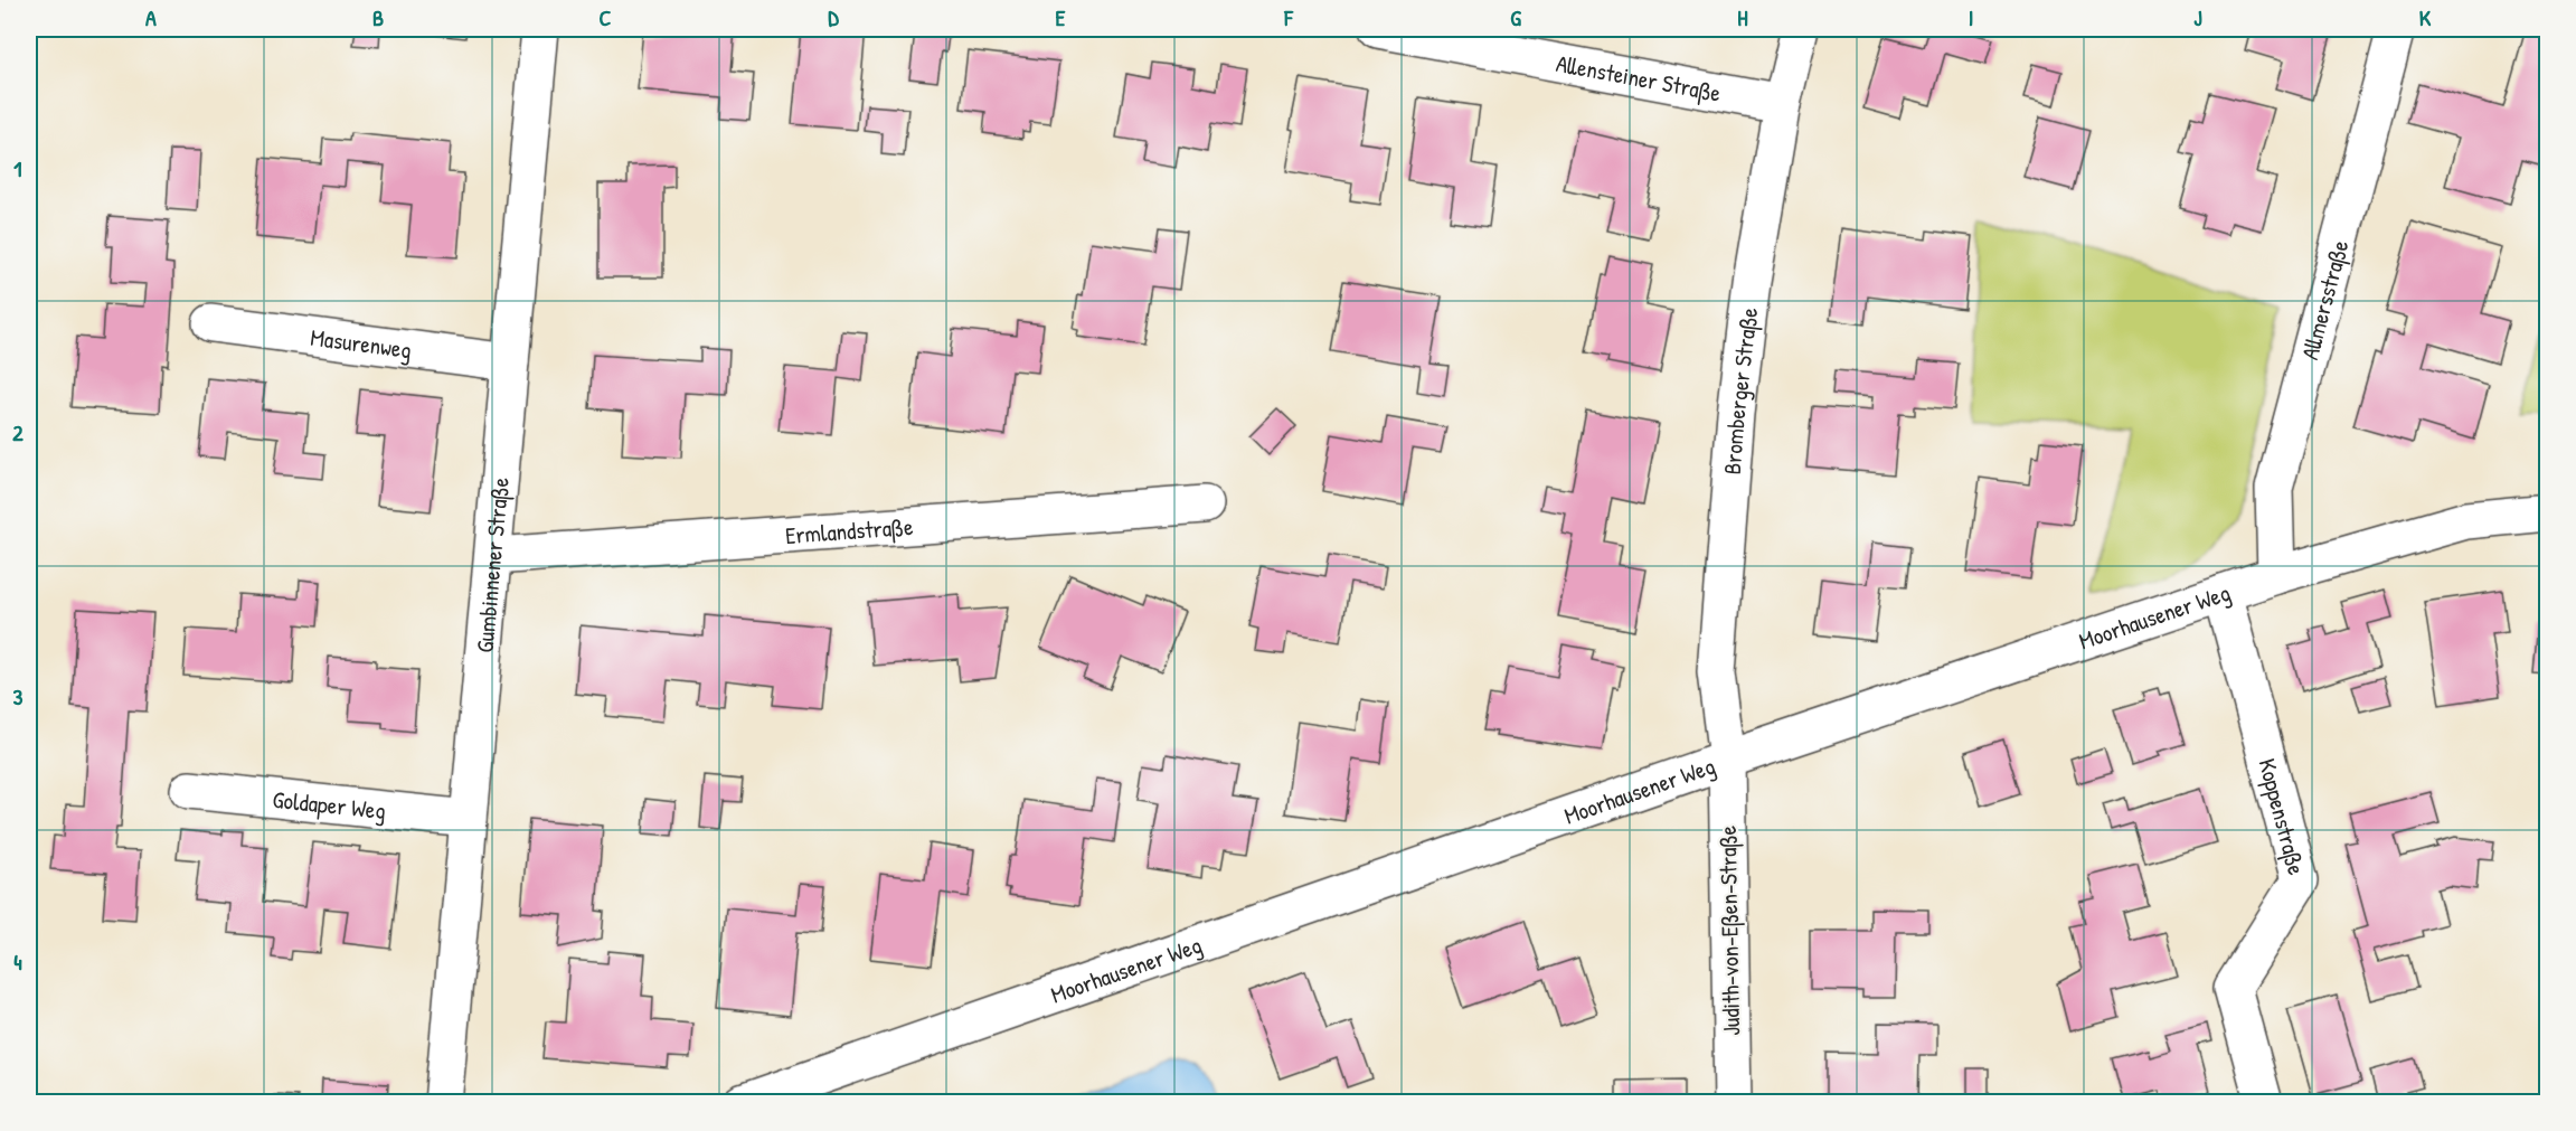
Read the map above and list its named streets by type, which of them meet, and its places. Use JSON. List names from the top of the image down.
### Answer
{
  "streets": {
    "street": [
      "Allensteiner Straße",
      "Allmersstraße",
      "Masurenweg",
      "Bromberger Straße",
      "Ermlandstraße",
      "Gumbinnener Straße",
      "Moorhausener Weg",
      "Goldaper Weg",
      "Koppenstraße",
      "Judith-von-Eßen-Straße"
    ]
  },
  "crossings": [
    ["Allensteiner Straße", "Bromberger Straße"],
    ["Allmersstraße", "Moorhausener Weg"],
    ["Masurenweg", "Gumbinnener Straße"],
    ["Bromberger Straße", "Moorhausener Weg"],
    ["Bromberger Straße", "Judith-von-Eßen-Straße"],
    ["Ermlandstraße", "Gumbinnener Straße"],
    ["Gumbinnener Straße", "Goldaper Weg"],
    ["Moorhausener Weg", "Koppenstraße"],
    ["Moorhausener Weg", "Judith-von-Eßen-Straße"]
  ],
  "grid": {
    "columns": [
      "A",
      "B",
      "C",
      "D",
      "E",
      "F",
      "G",
      "H",
      "I",
      "J",
      "K"
    ],
    "rows": [
      "1",
      "2",
      "3",
      "4"
    ]
  }
}
